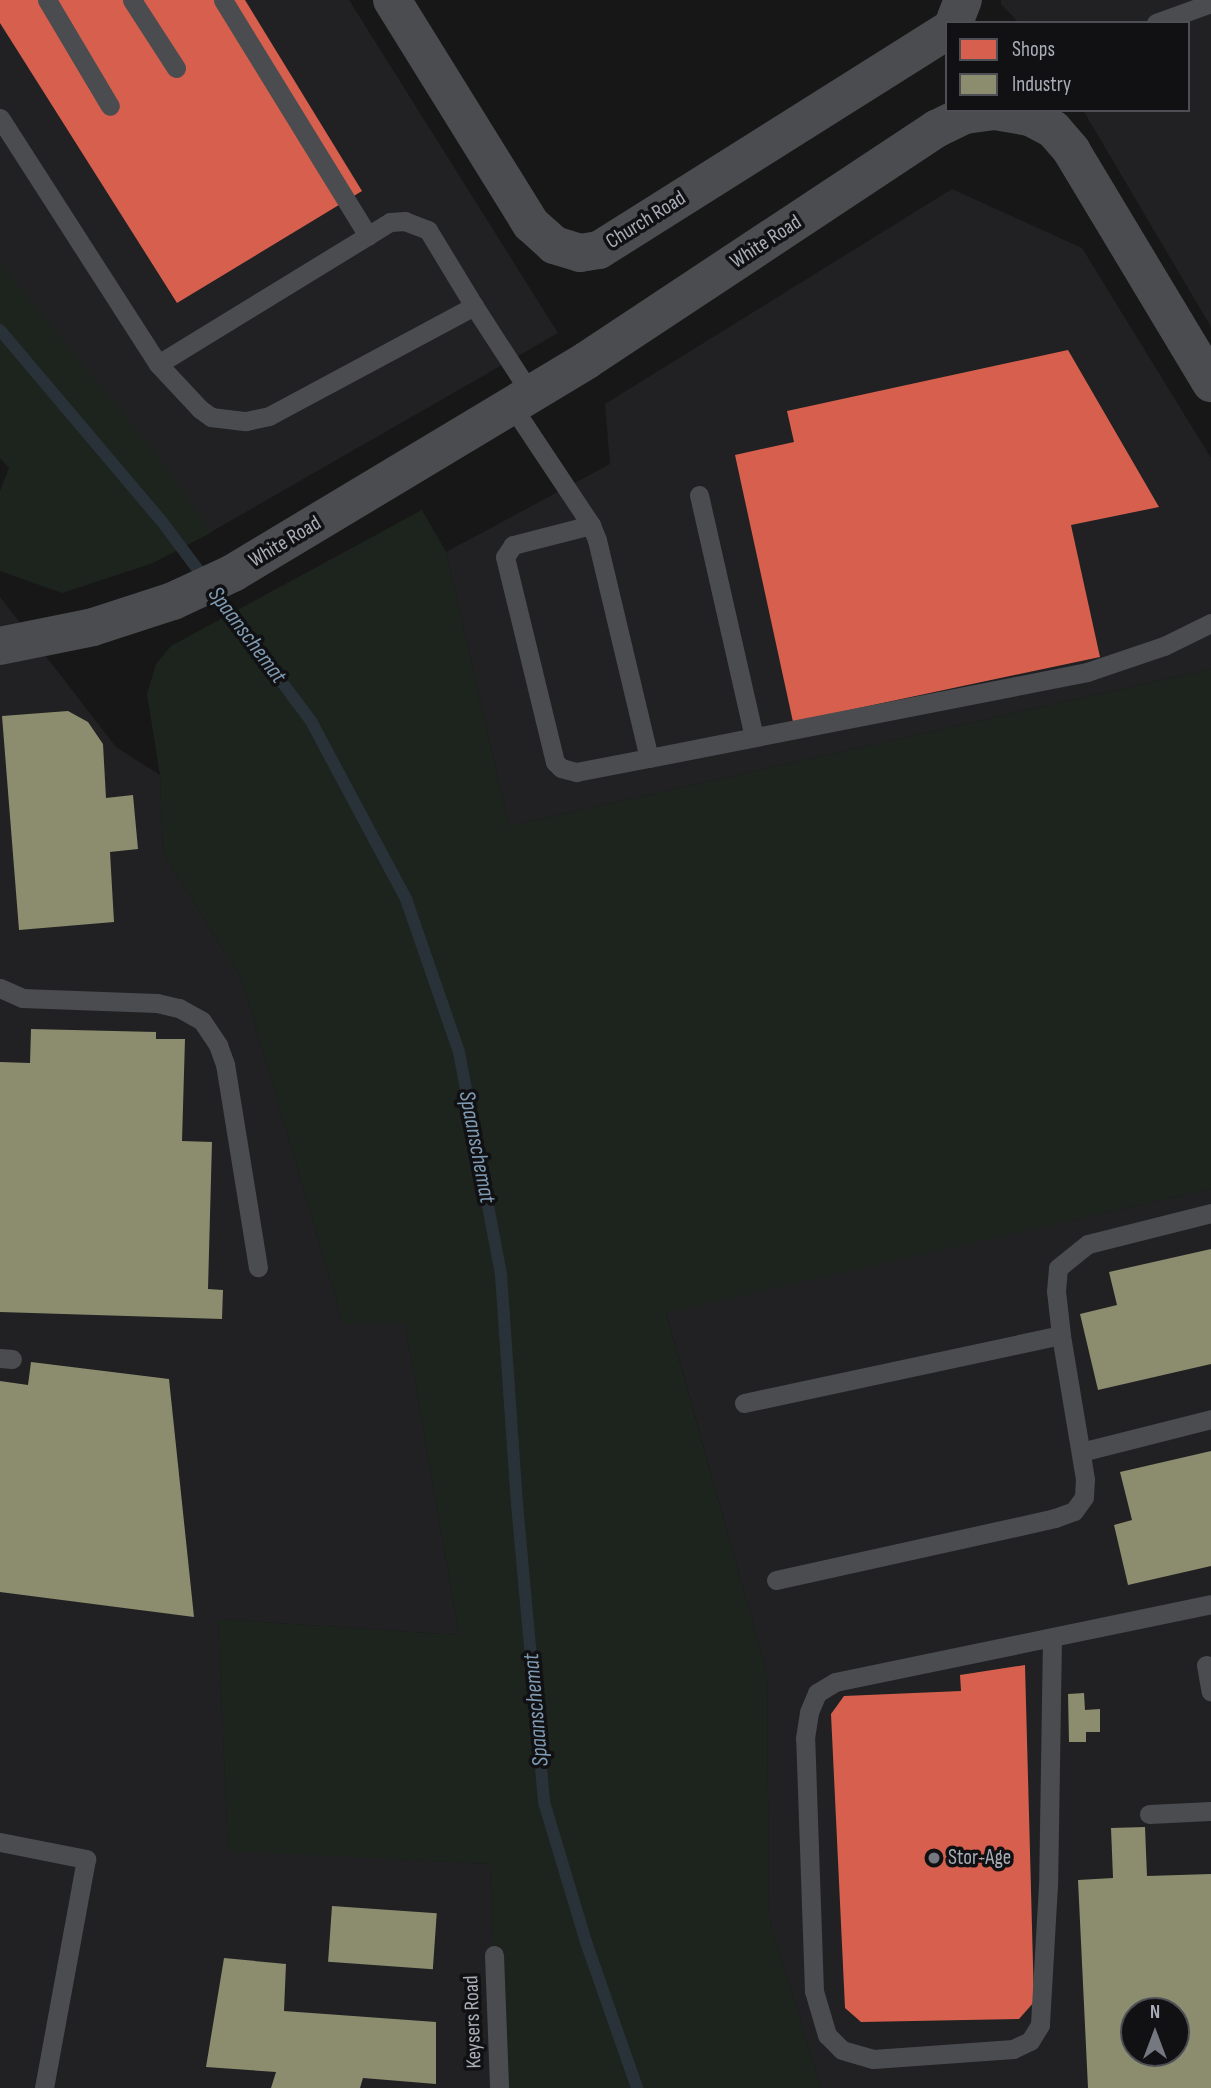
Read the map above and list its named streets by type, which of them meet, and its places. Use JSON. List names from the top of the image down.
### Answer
{
  "streets": {
    "street": ["Church Road", "White Road"],
    "lane": ["Keysers Road"]
  },
  "water": ["Spaanschemat"],
  "places": ["Stor-Age"],
  "legend": ["Shops", "Industry"],
  "north": "top"
}
